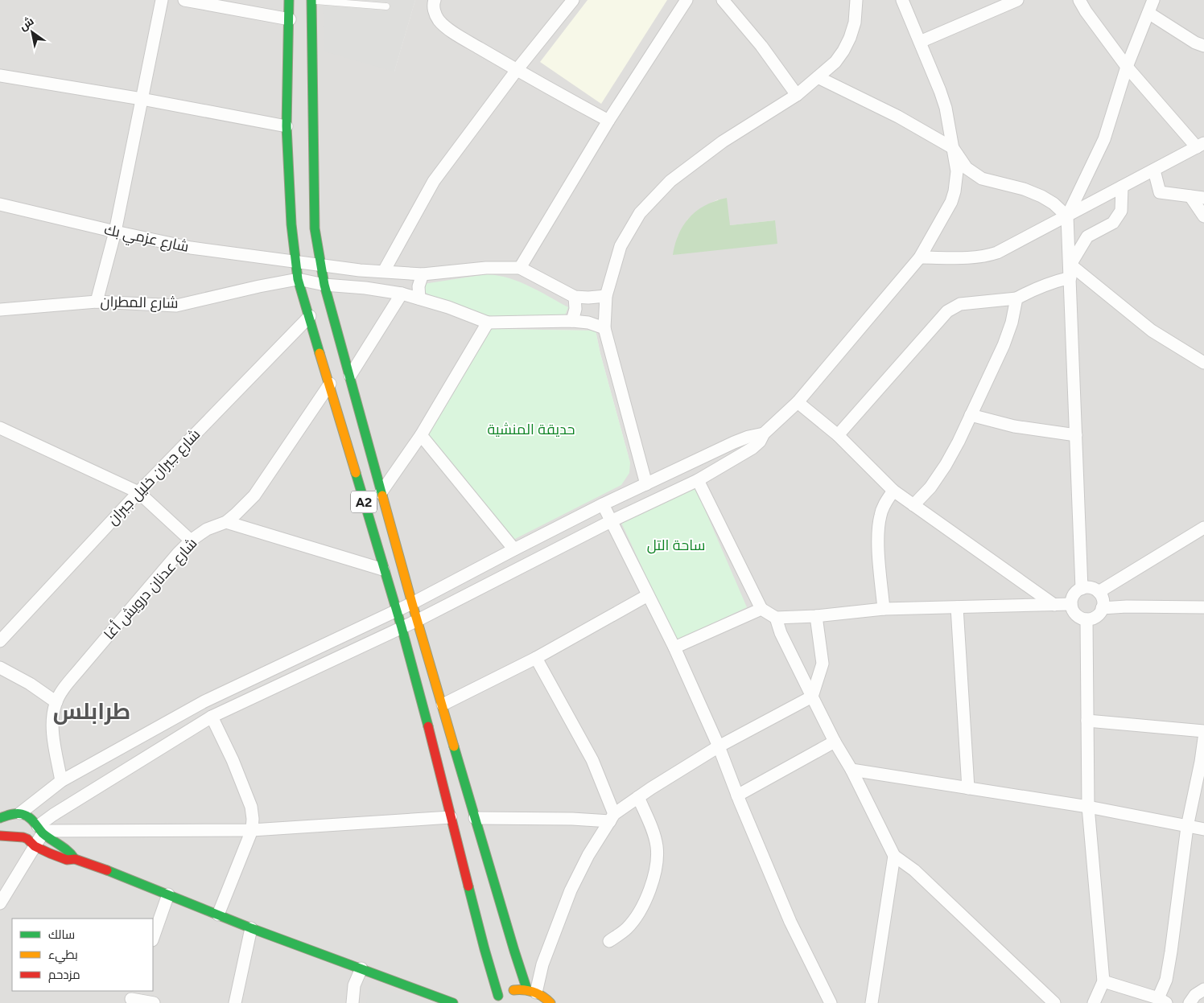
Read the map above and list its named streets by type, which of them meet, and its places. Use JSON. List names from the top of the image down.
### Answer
{
  "streets": {
    "main road": ["A2"],
    "street": [
      "شارع عزمي بك",
      "شارع المطران",
      "شارع جبران خليل جبران",
      "شارع عدنان درويش أغا"
    ]
  },
  "crossings": [
    ["شارع عزمي بك", "A2"],
    ["شارع المطران", "A2"],
    ["شارع جبران خليل جبران", "A2"],
    ["A2", "شارع عدنان درويش أغا"]
  ],
  "districts": ["طرابلس"],
  "parks": ["حديقة المنشية", "ساحة التل"],
  "legend": ["سالك", "بطيء", "مزدحم"],
  "north": "top left"
}
